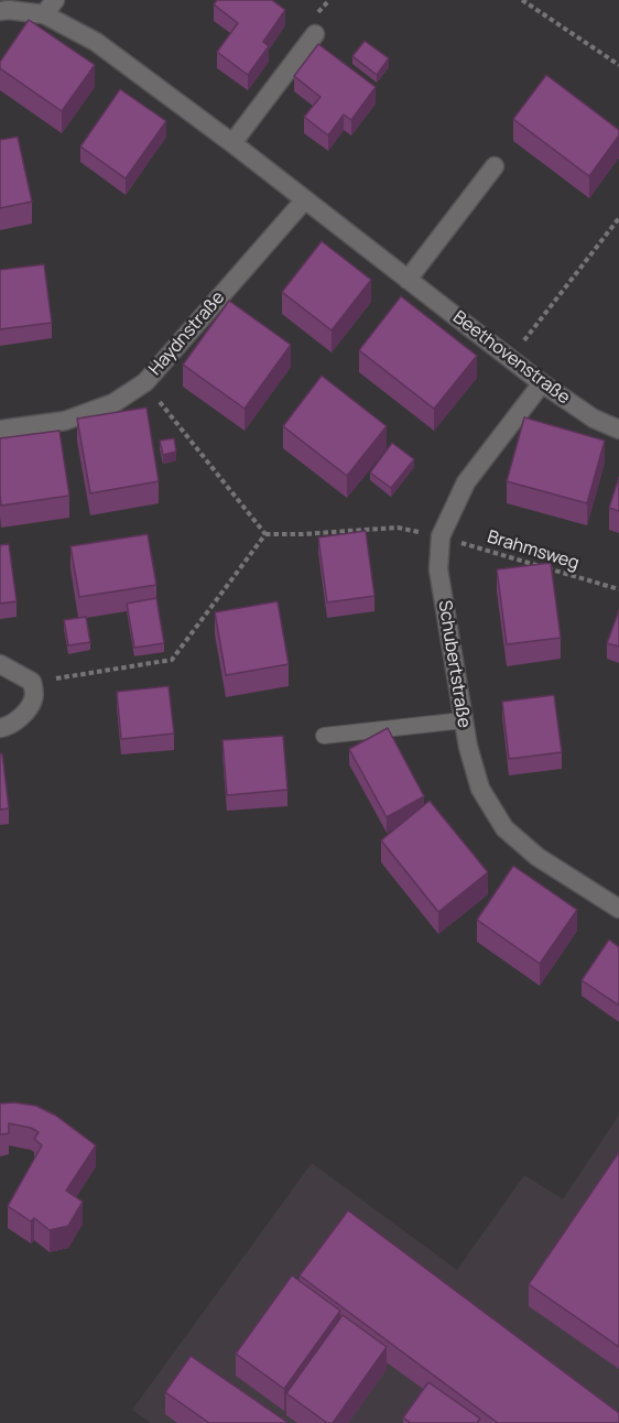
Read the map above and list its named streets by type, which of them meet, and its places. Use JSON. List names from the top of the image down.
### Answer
{
  "streets": {
    "street": ["Haydnstraße", "Beethovenstraße", "Schubertstraße"],
    "path": ["Brahmsweg"]
  },
  "crossings": [
    ["Haydnstraße", "Beethovenstraße"],
    ["Beethovenstraße", "Schubertstraße"],
    ["Brahmsweg", "Schubertstraße"]
  ]
}
